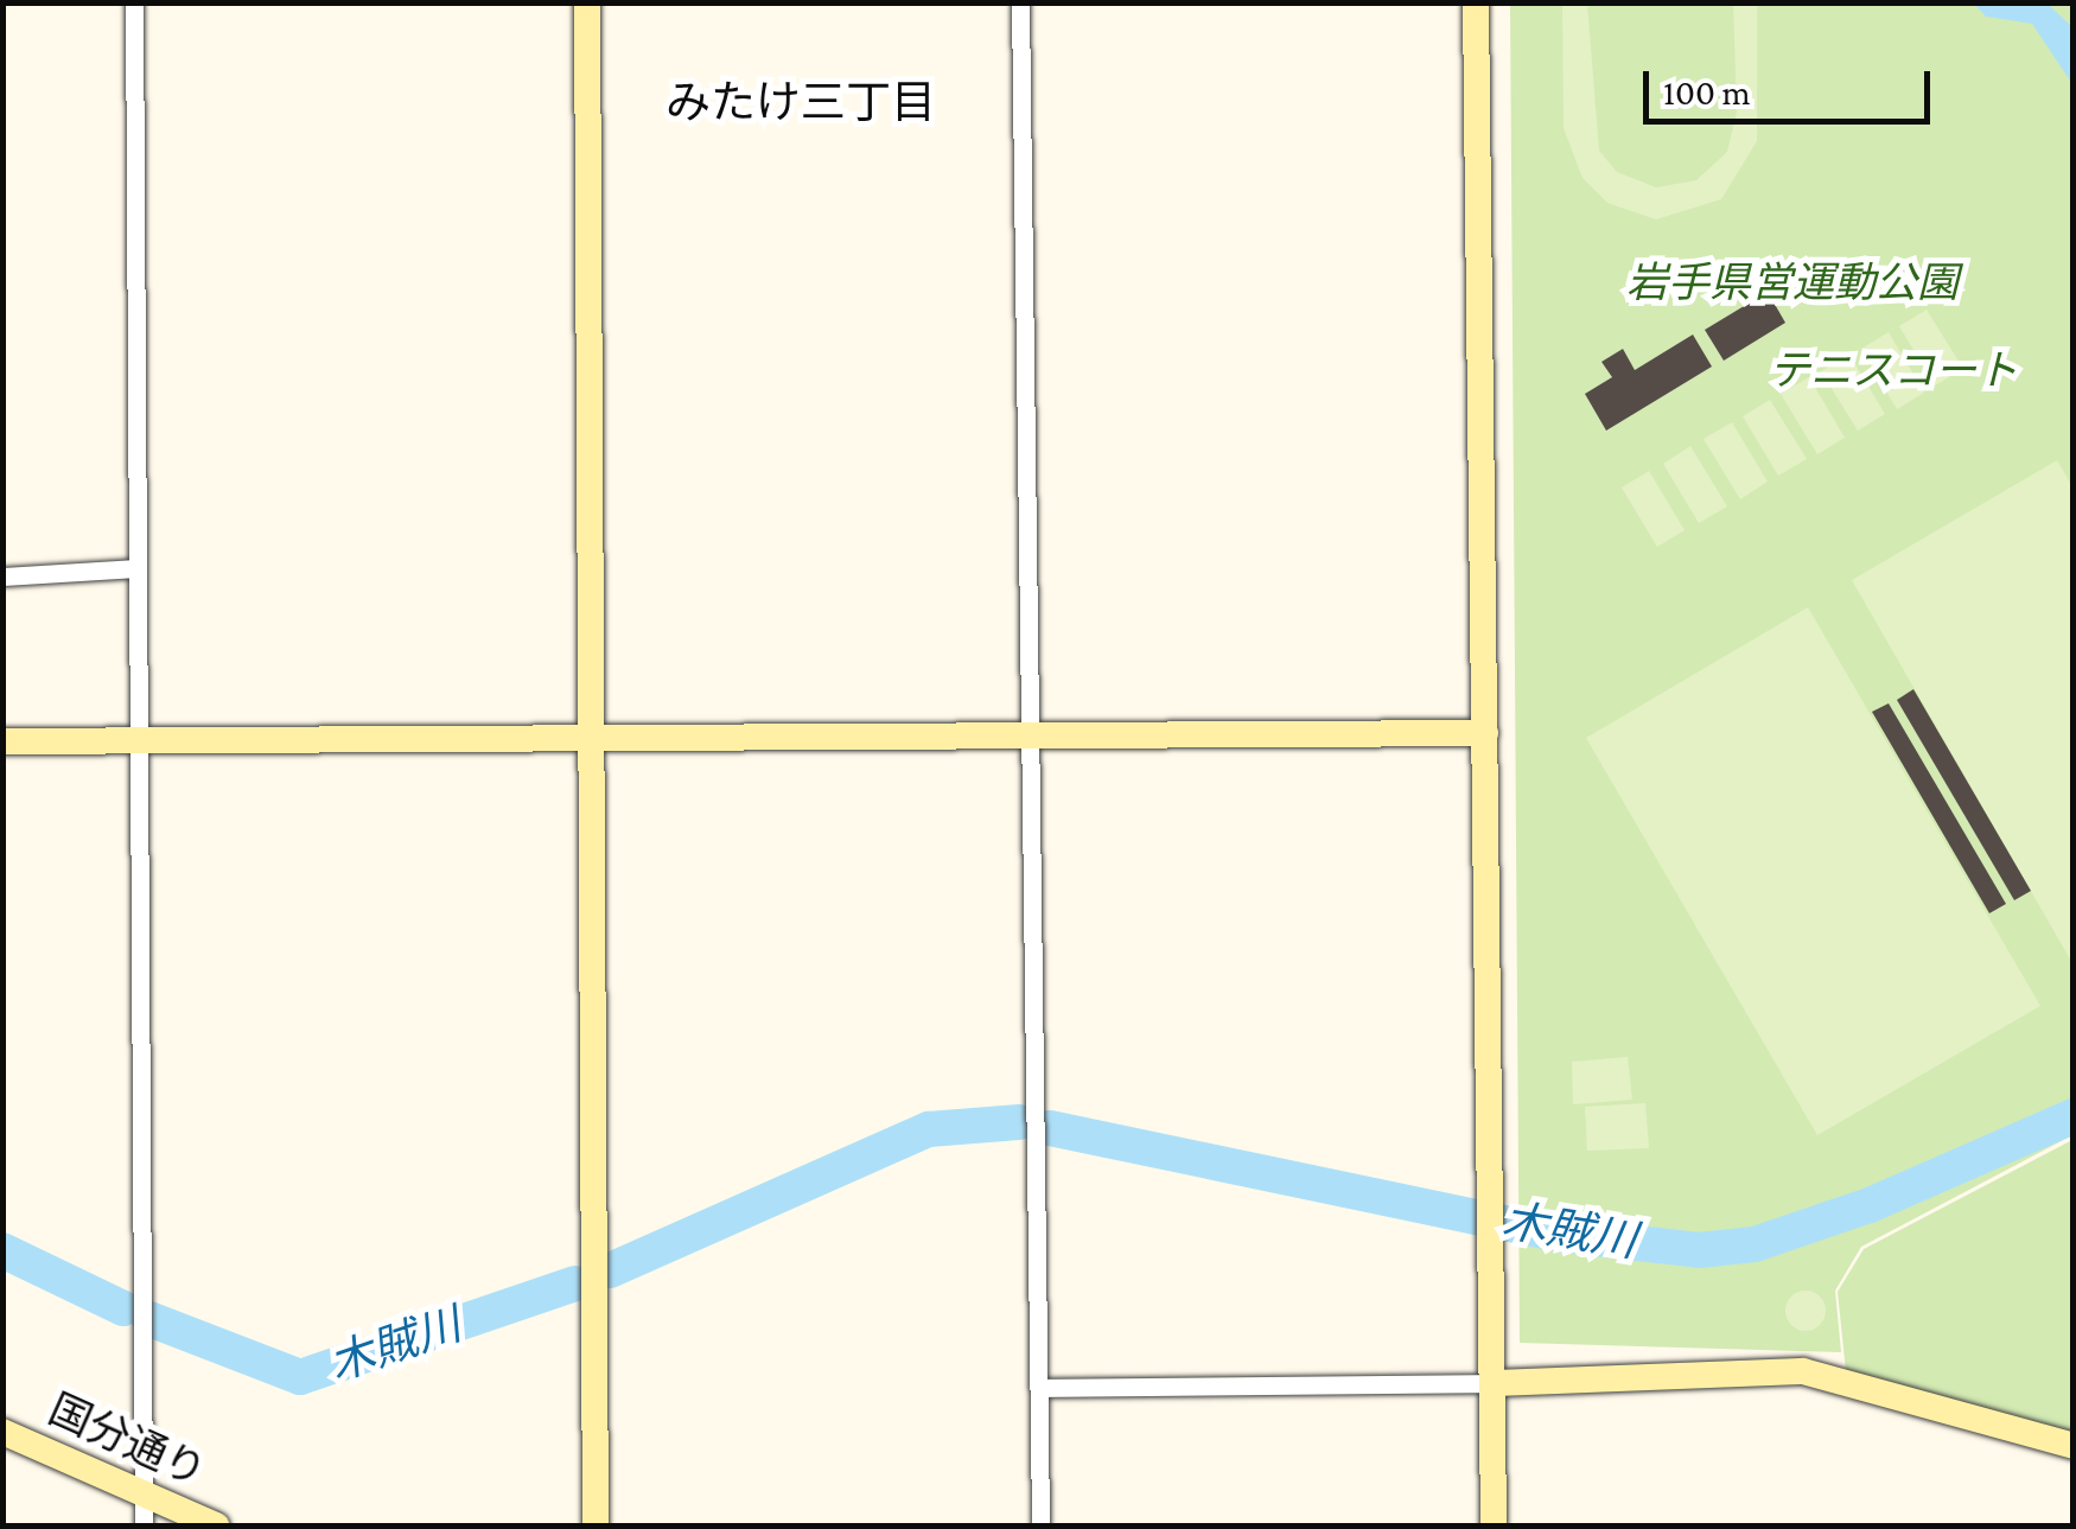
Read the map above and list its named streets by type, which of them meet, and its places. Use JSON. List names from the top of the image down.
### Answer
{
  "streets": {
    "street": ["国分通り"]
  },
  "districts": ["みたけ三丁目"],
  "water": ["木賊川"],
  "parks": ["岩手県営運動公園", "テニスコート"],
  "scale_bar": "100 m"
}
